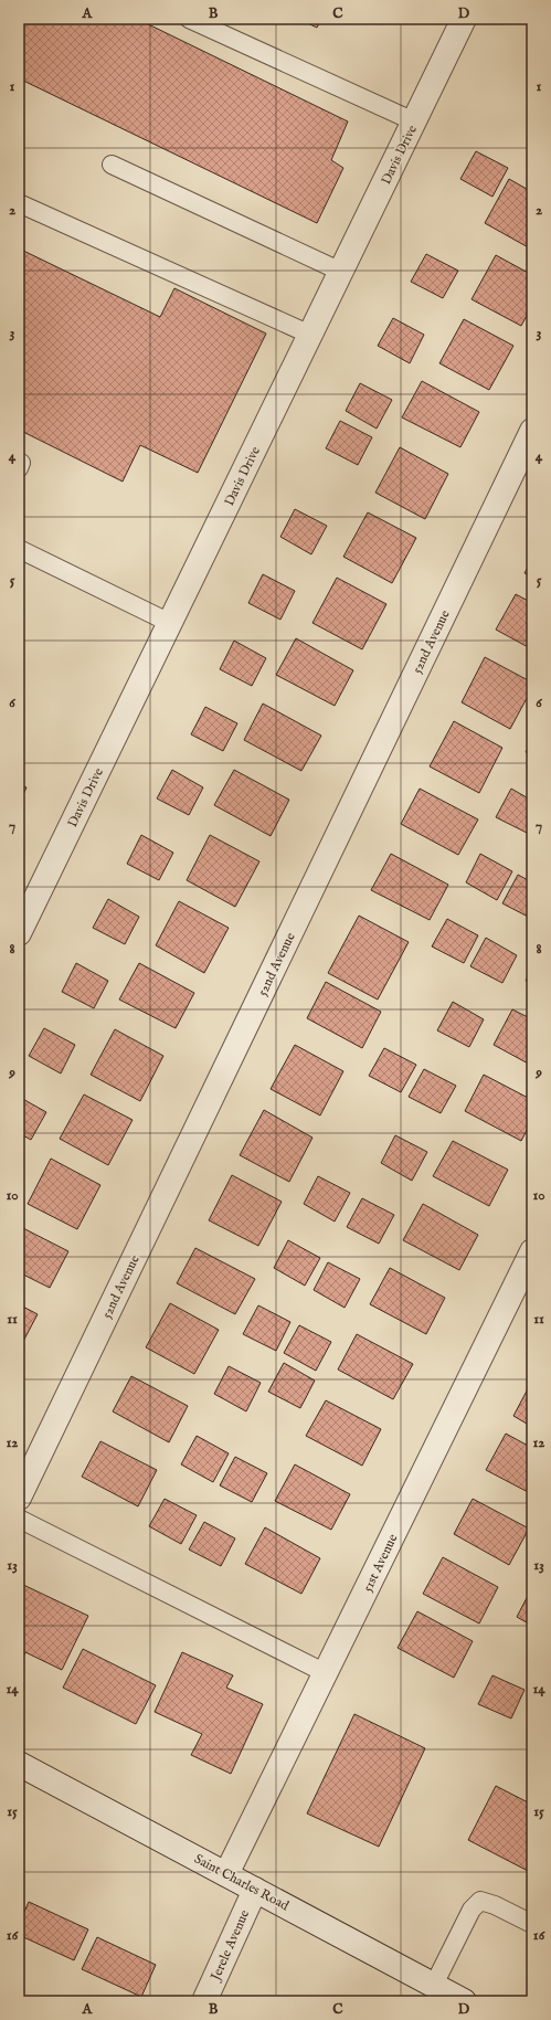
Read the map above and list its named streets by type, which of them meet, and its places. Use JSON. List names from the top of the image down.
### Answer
{
  "streets": {
    "street": [
      "Davis Drive",
      "52nd Avenue",
      "51st Avenue",
      "Saint Charles Road",
      "Jerele Avenue"
    ]
  },
  "crossings": [
    ["51st Avenue", "Saint Charles Road"],
    ["Saint Charles Road", "Jerele Avenue"]
  ],
  "grid": {
    "columns": [
      "A",
      "B",
      "C",
      "D"
    ],
    "rows": [
      "1",
      "2",
      "3",
      "4",
      "5",
      "6",
      "7",
      "8",
      "9",
      "10",
      "11",
      "12",
      "13",
      "14",
      "15",
      "16"
    ]
  }
}
